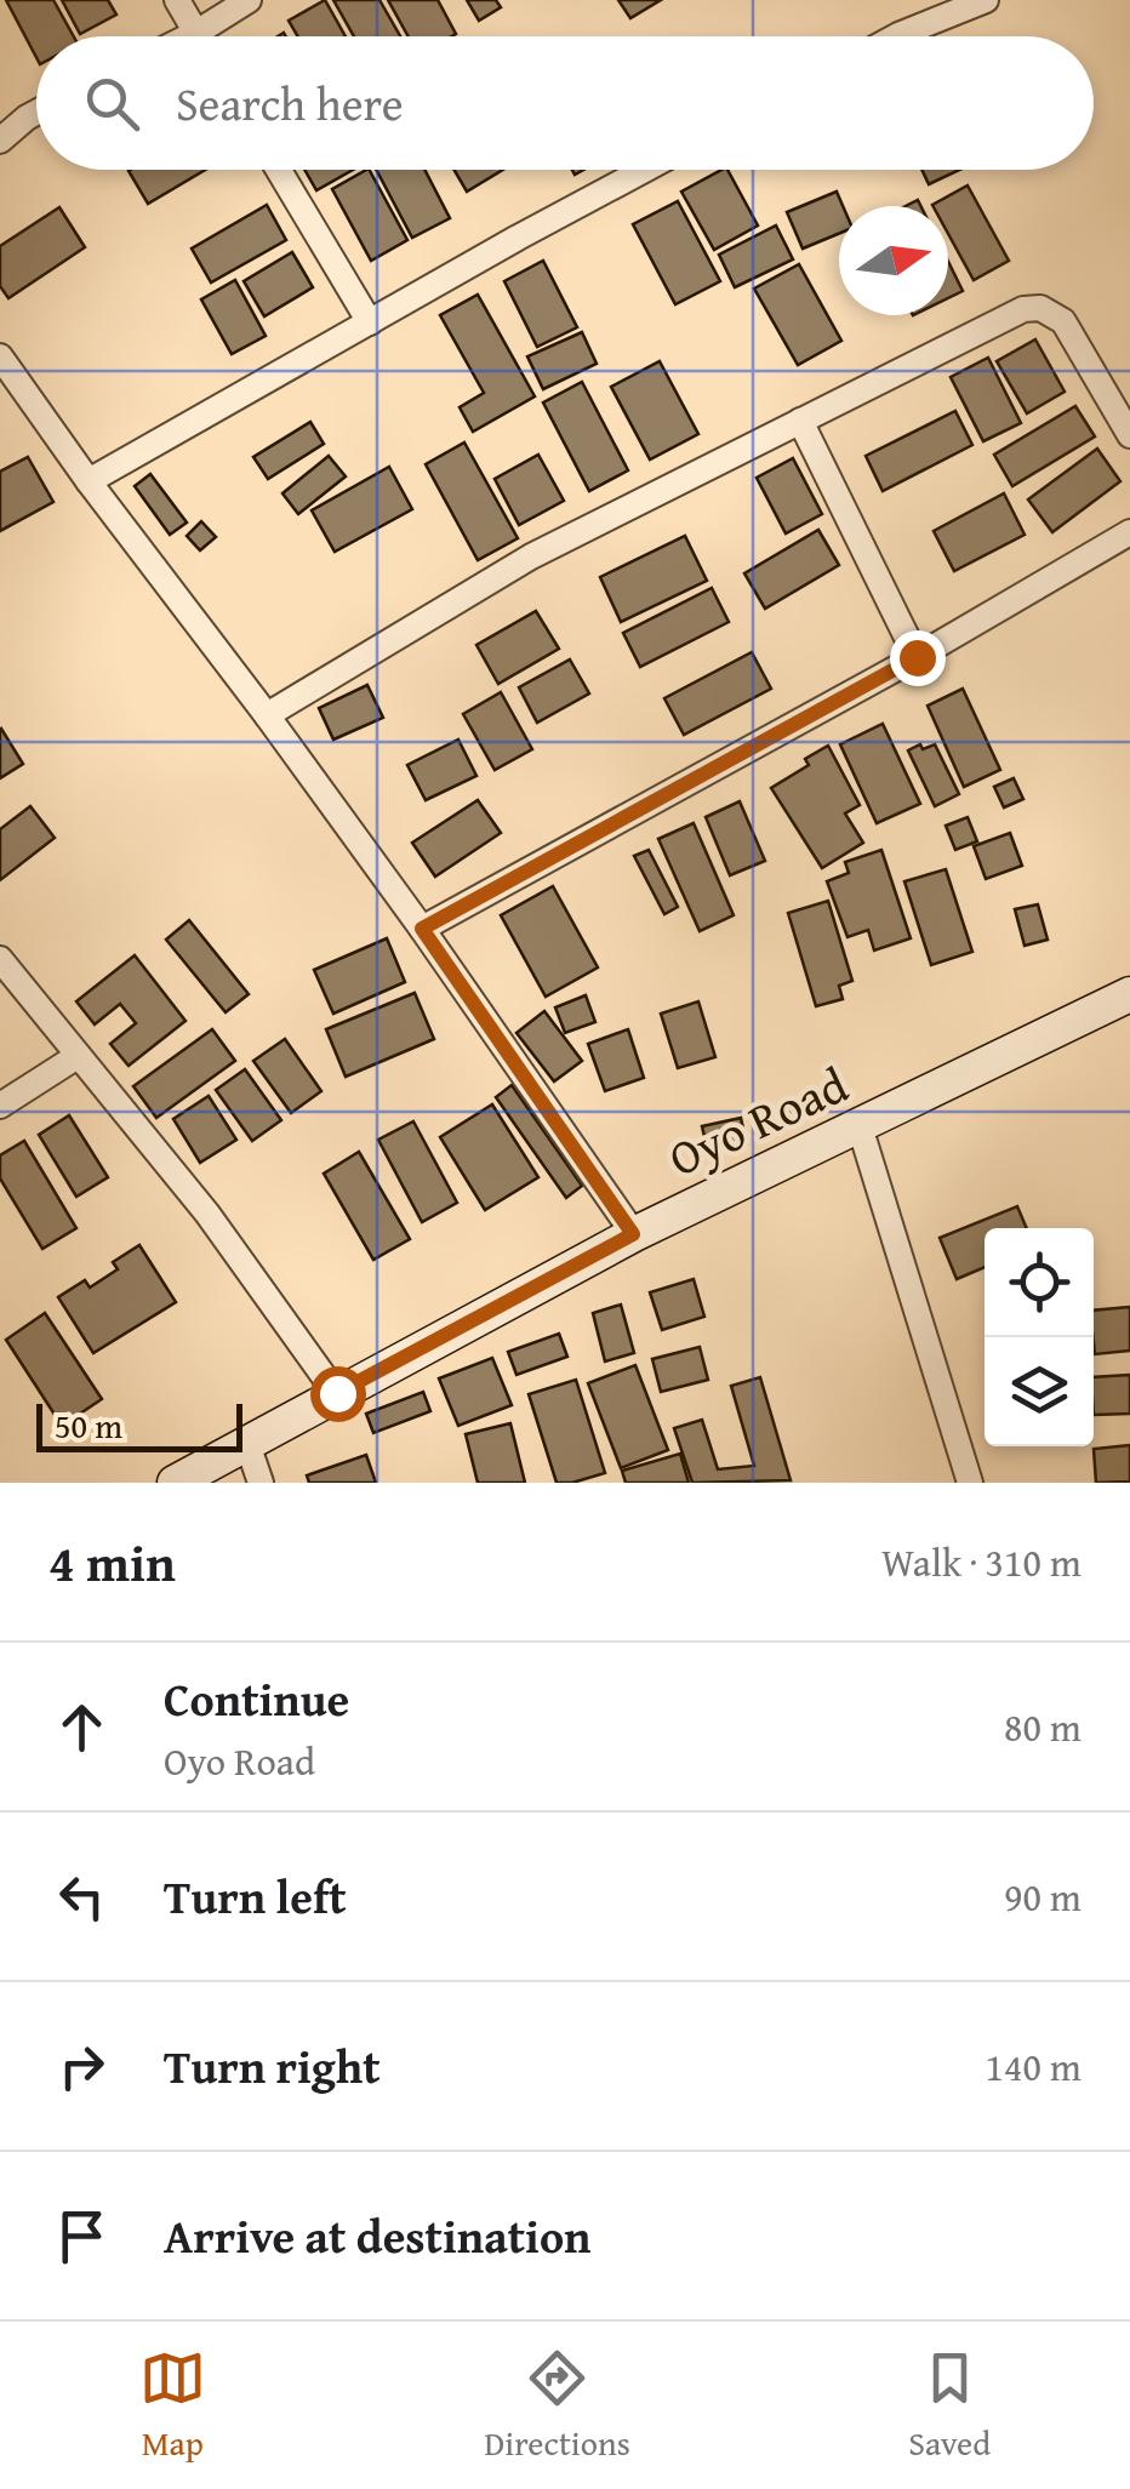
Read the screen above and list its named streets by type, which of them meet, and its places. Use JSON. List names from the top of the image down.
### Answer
{
  "streets": {
    "street": ["Oyo Road"]
  },
  "scale_bar": "50 m",
  "north": "right",
  "page": {
    "search": "Search here",
    "scale": "50 m",
    "heading": ["4 min", "Walk · 310 m"],
    "list": [
      ["Continue", "Oyo Road", "80 m"],
      ["Turn left", "90 m"],
      ["Turn right", "140 m"],
      "Arrive at destination"
    ],
    "nav": ["Map", "Directions", "Saved"]
  }
}
